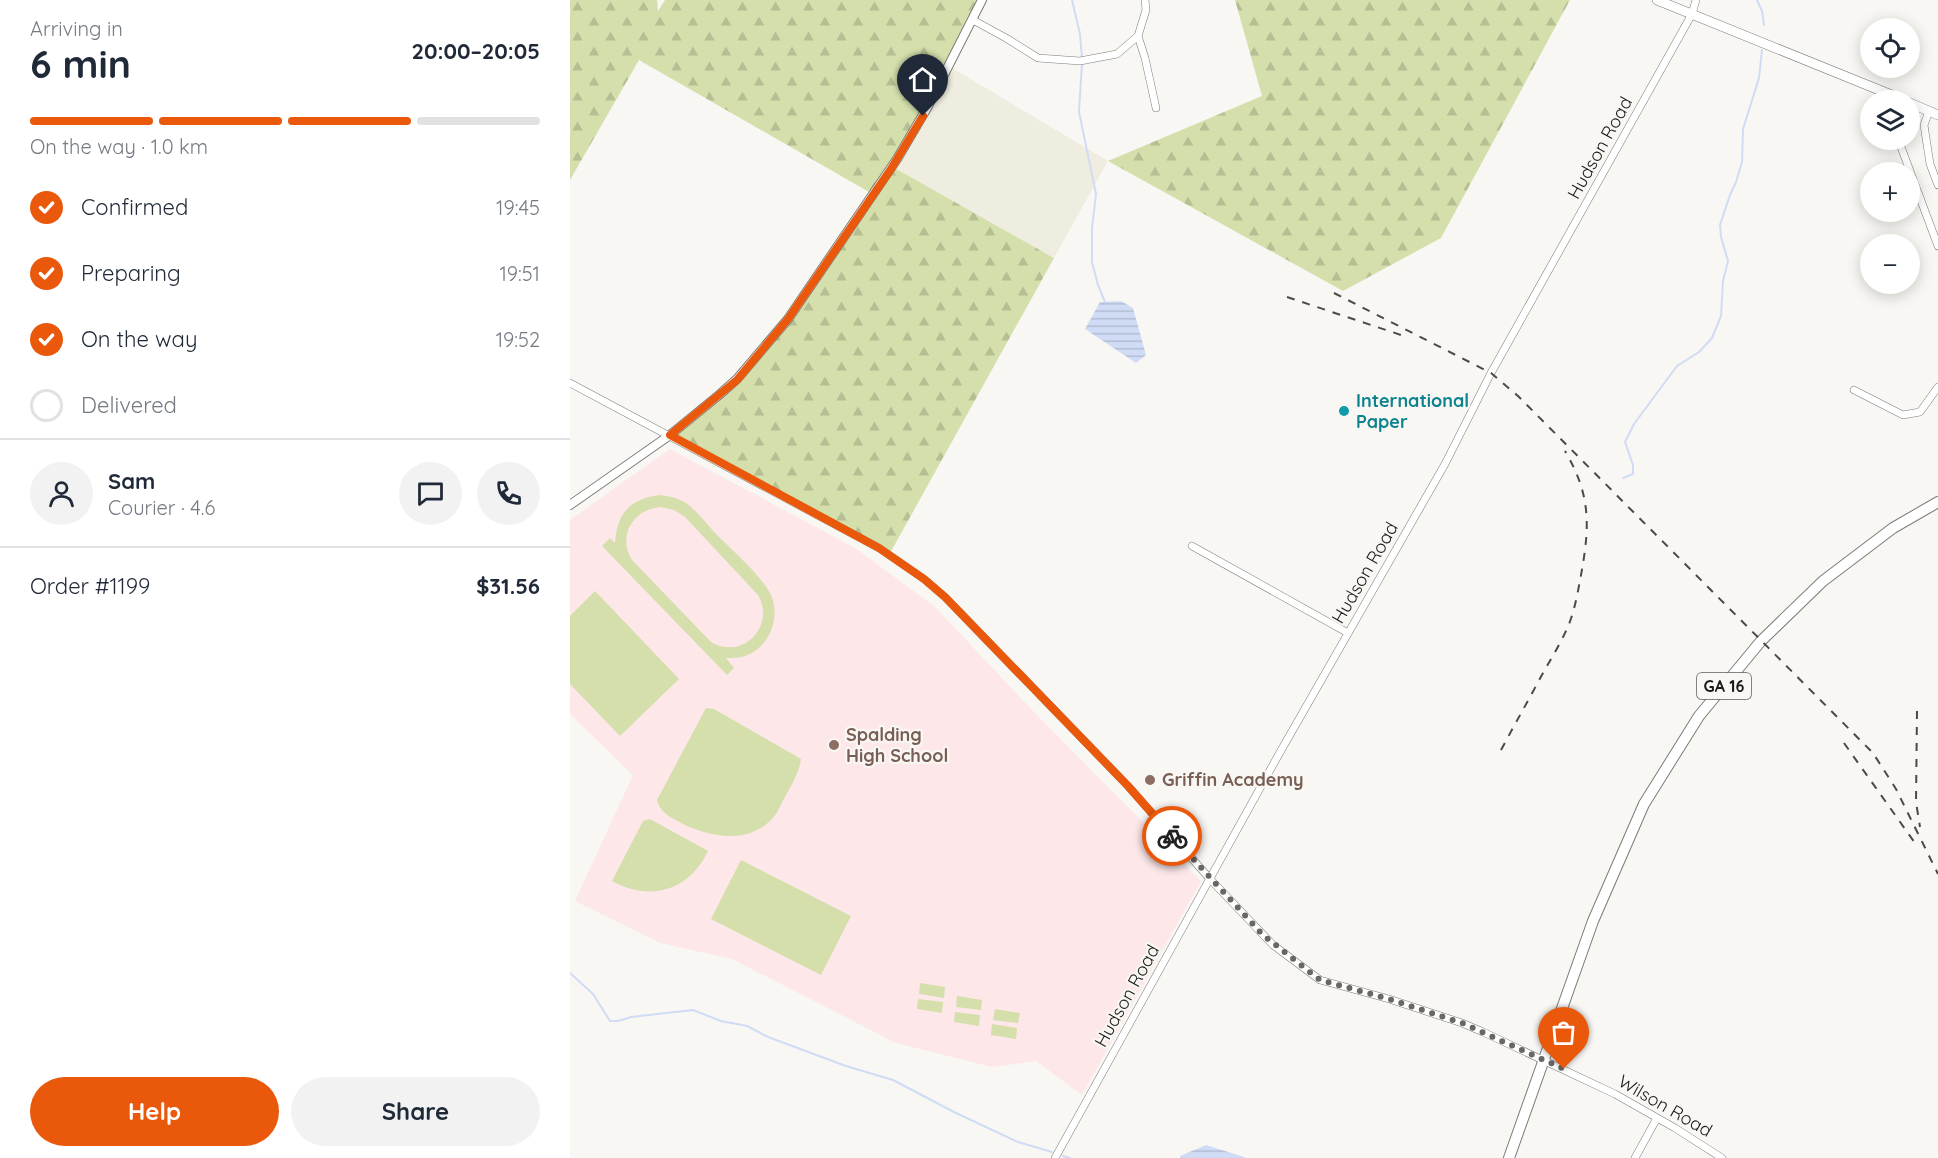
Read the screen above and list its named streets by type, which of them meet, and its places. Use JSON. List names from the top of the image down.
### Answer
{
  "streets": {
    "main road": ["GA 16"],
    "street": ["Hudson Road", "Wilson Road"]
  },
  "crossings": [
    ["Hudson Road", "Wilson Road"],
    ["GA 16", "Wilson Road"]
  ],
  "places": ["International Paper", "Spalding High School", "Griffin Academy"],
  "page": {
    "heading": ["6 min", "Arriving in", "20:00–20:05"],
    "panel": [
      "Sam",
      "Courier · 4.6",
      "Order #1199",
      "$31.56"
    ],
    "map_buttons": ["+", "−"],
    "bar": "On the way · 1.0 km",
    "list": [
      ["Confirmed", "19:45"],
      ["Preparing", "19:51"],
      ["On the way", "19:52"],
      "Delivered"
    ],
    "buttons": ["Help", "Share"]
  }
}
